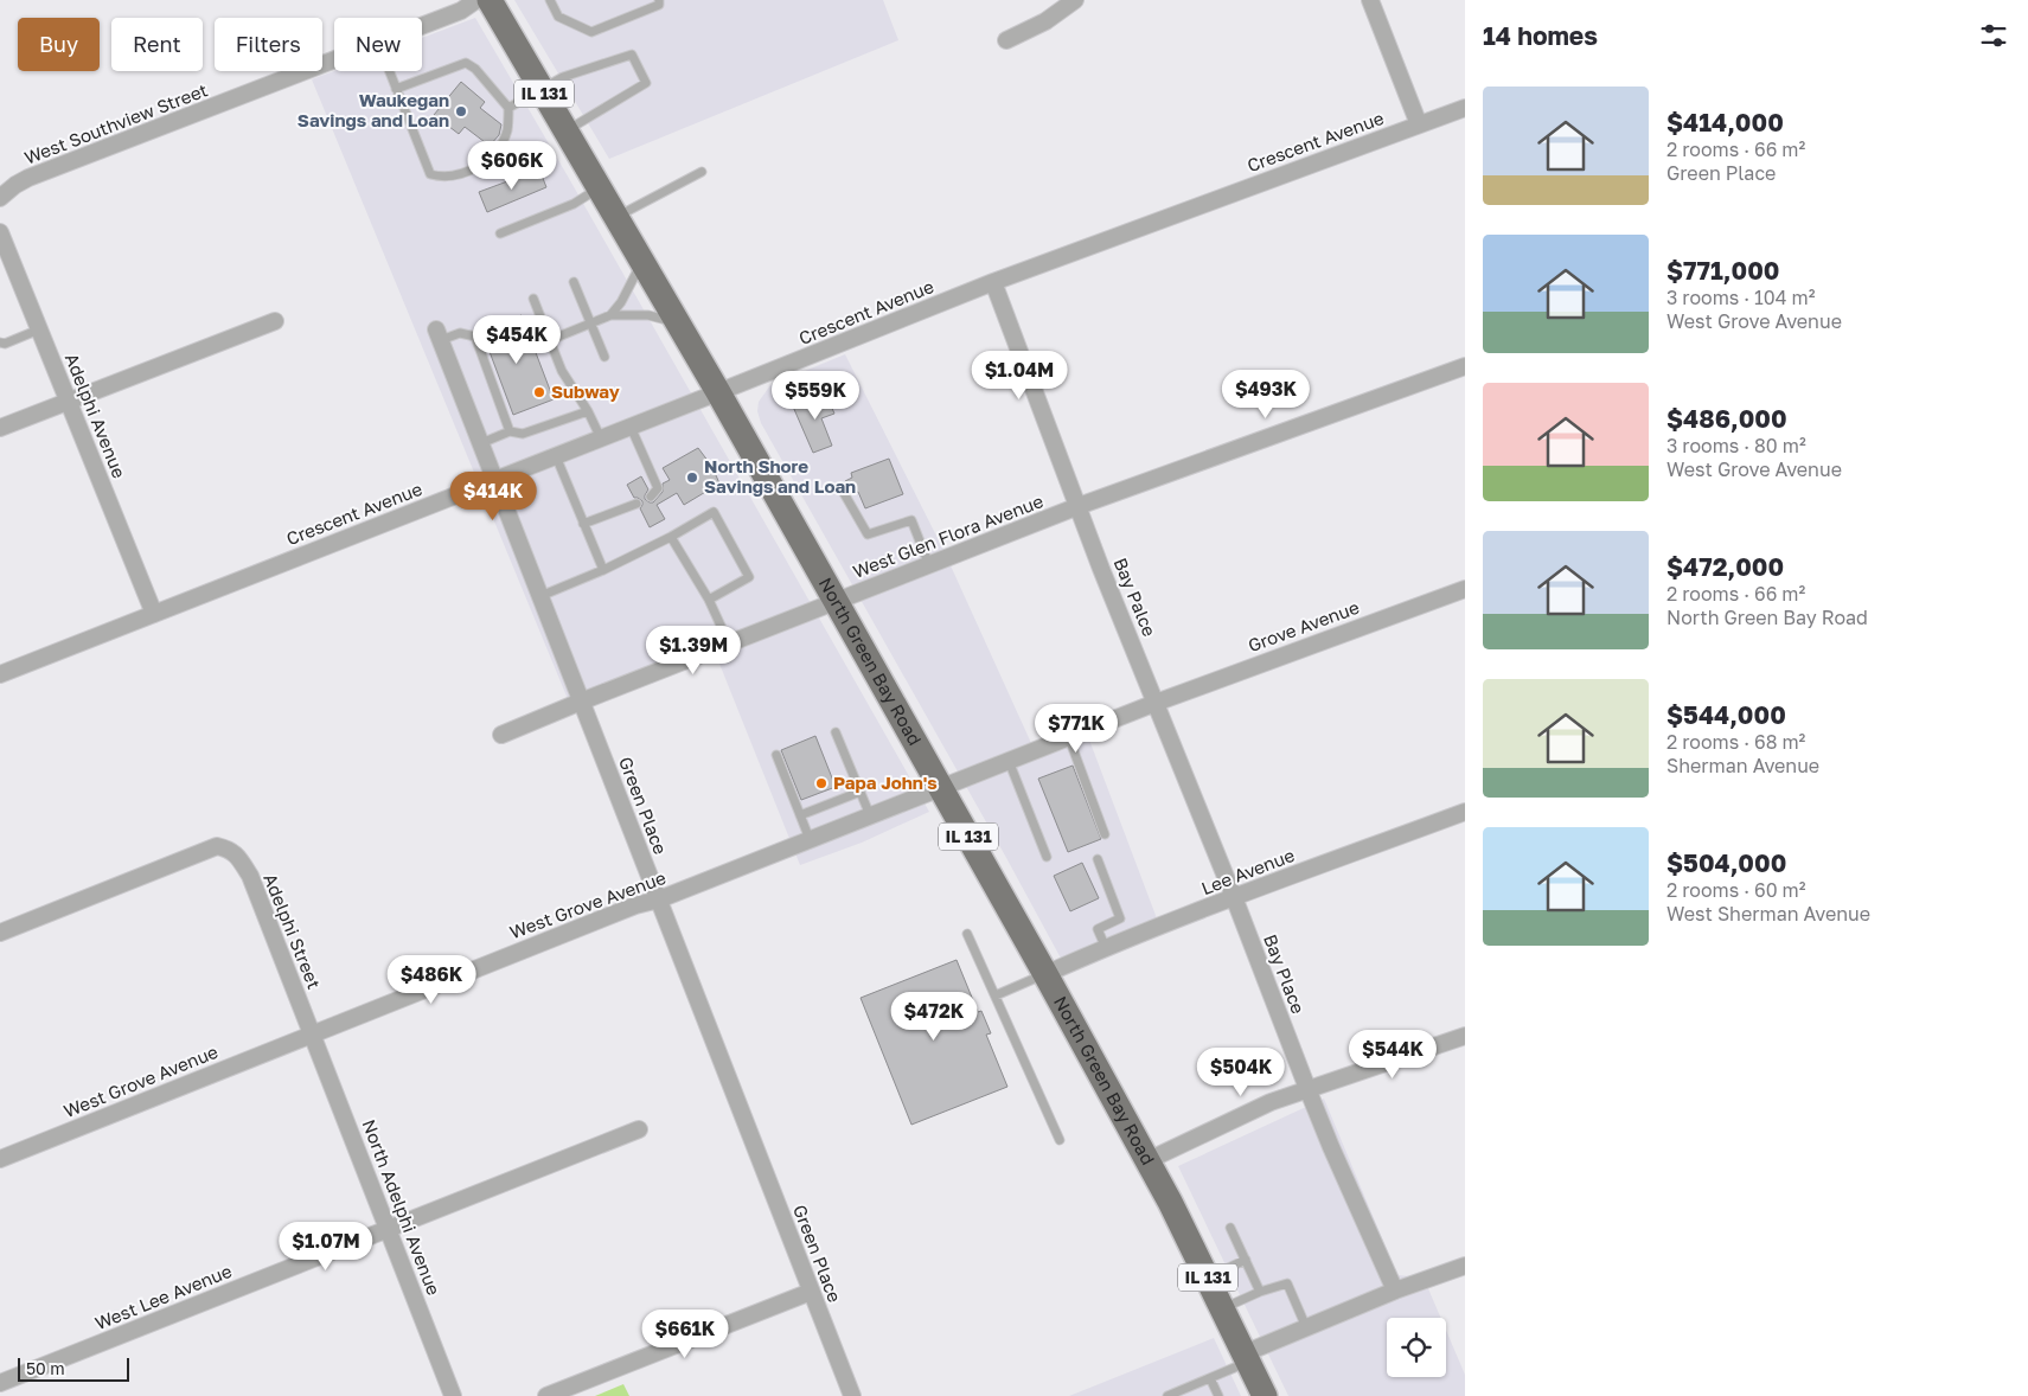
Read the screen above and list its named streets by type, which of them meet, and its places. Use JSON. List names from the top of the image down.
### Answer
{
  "streets": {
    "main road": ["IL 131", "North Green Bay Road"],
    "street": [
      "West Southview Street",
      "Crescent Avenue",
      "Adelphi Avenue",
      "West Glen Flora Avenue",
      "Bay Palce",
      "Grove Avenue",
      "Green Place",
      "Lee Avenue",
      "West Grove Avenue",
      "Adelphi Street",
      "Bay Place",
      "North Adelphi Avenue",
      "West Lee Avenue"
    ]
  },
  "crossings": [
    ["Crescent Avenue", "Adelphi Avenue"],
    ["Crescent Avenue", "North Green Bay Road"],
    ["Crescent Avenue", "Green Place"],
    ["West Glen Flora Avenue", "Bay Palce"],
    ["West Glen Flora Avenue", "North Green Bay Road"],
    ["West Glen Flora Avenue", "Green Place"],
    ["Bay Palce", "Grove Avenue"],
    ["Bay Palce", "West Grove Avenue"],
    ["Bay Palce", "Bay Place"],
    ["Grove Avenue", "West Grove Avenue"],
    ["Grove Avenue", "Bay Place"],
    ["North Green Bay Road", "Lee Avenue"],
    ["North Green Bay Road", "West Grove Avenue"],
    ["Green Place", "West Grove Avenue"],
    ["Lee Avenue", "Bay Place"],
    ["West Grove Avenue", "Adelphi Street"],
    ["West Grove Avenue", "Bay Place"],
    ["West Grove Avenue", "North Adelphi Avenue"],
    ["Adelphi Street", "North Adelphi Avenue"],
    ["North Adelphi Avenue", "West Lee Avenue"]
  ],
  "places": [
    "Waukegan Savings and Loan",
    "Subway",
    "North Shore Savings and Loan",
    "Papa John's"
  ],
  "scale_bar": "50 m",
  "page": {
    "heading": "14 homes",
    "chip": [
      "Buy",
      "Rent",
      "Filters",
      "New"
    ],
    "list": [
      {
        "name": "$414,000",
        "note": "2 rooms · 66 m² · Green Place"
      },
      {
        "name": "$771,000",
        "note": "3 rooms · 104 m² · West Grove Avenue"
      },
      {
        "name": "$486,000",
        "note": "3 rooms · 80 m² · West Grove Avenue"
      },
      {
        "name": "$472,000",
        "note": "2 rooms · 66 m² · North Green Bay Road"
      },
      {
        "name": "$544,000",
        "note": "2 rooms · 68 m² · Sherman Avenue"
      },
      {
        "name": "$504,000",
        "note": "2 rooms · 60 m² · West Sherman Avenue"
      }
    ],
    "price": [
      "$606K",
      "$454K",
      "$1.04M",
      "$493K",
      "$559K",
      "$414K",
      "$1.39M",
      "$771K",
      "$486K",
      "$472K",
      "$544K",
      "$504K",
      "$1.07M",
      "$661K"
    ],
    "scale": "50 m"
  }
}
